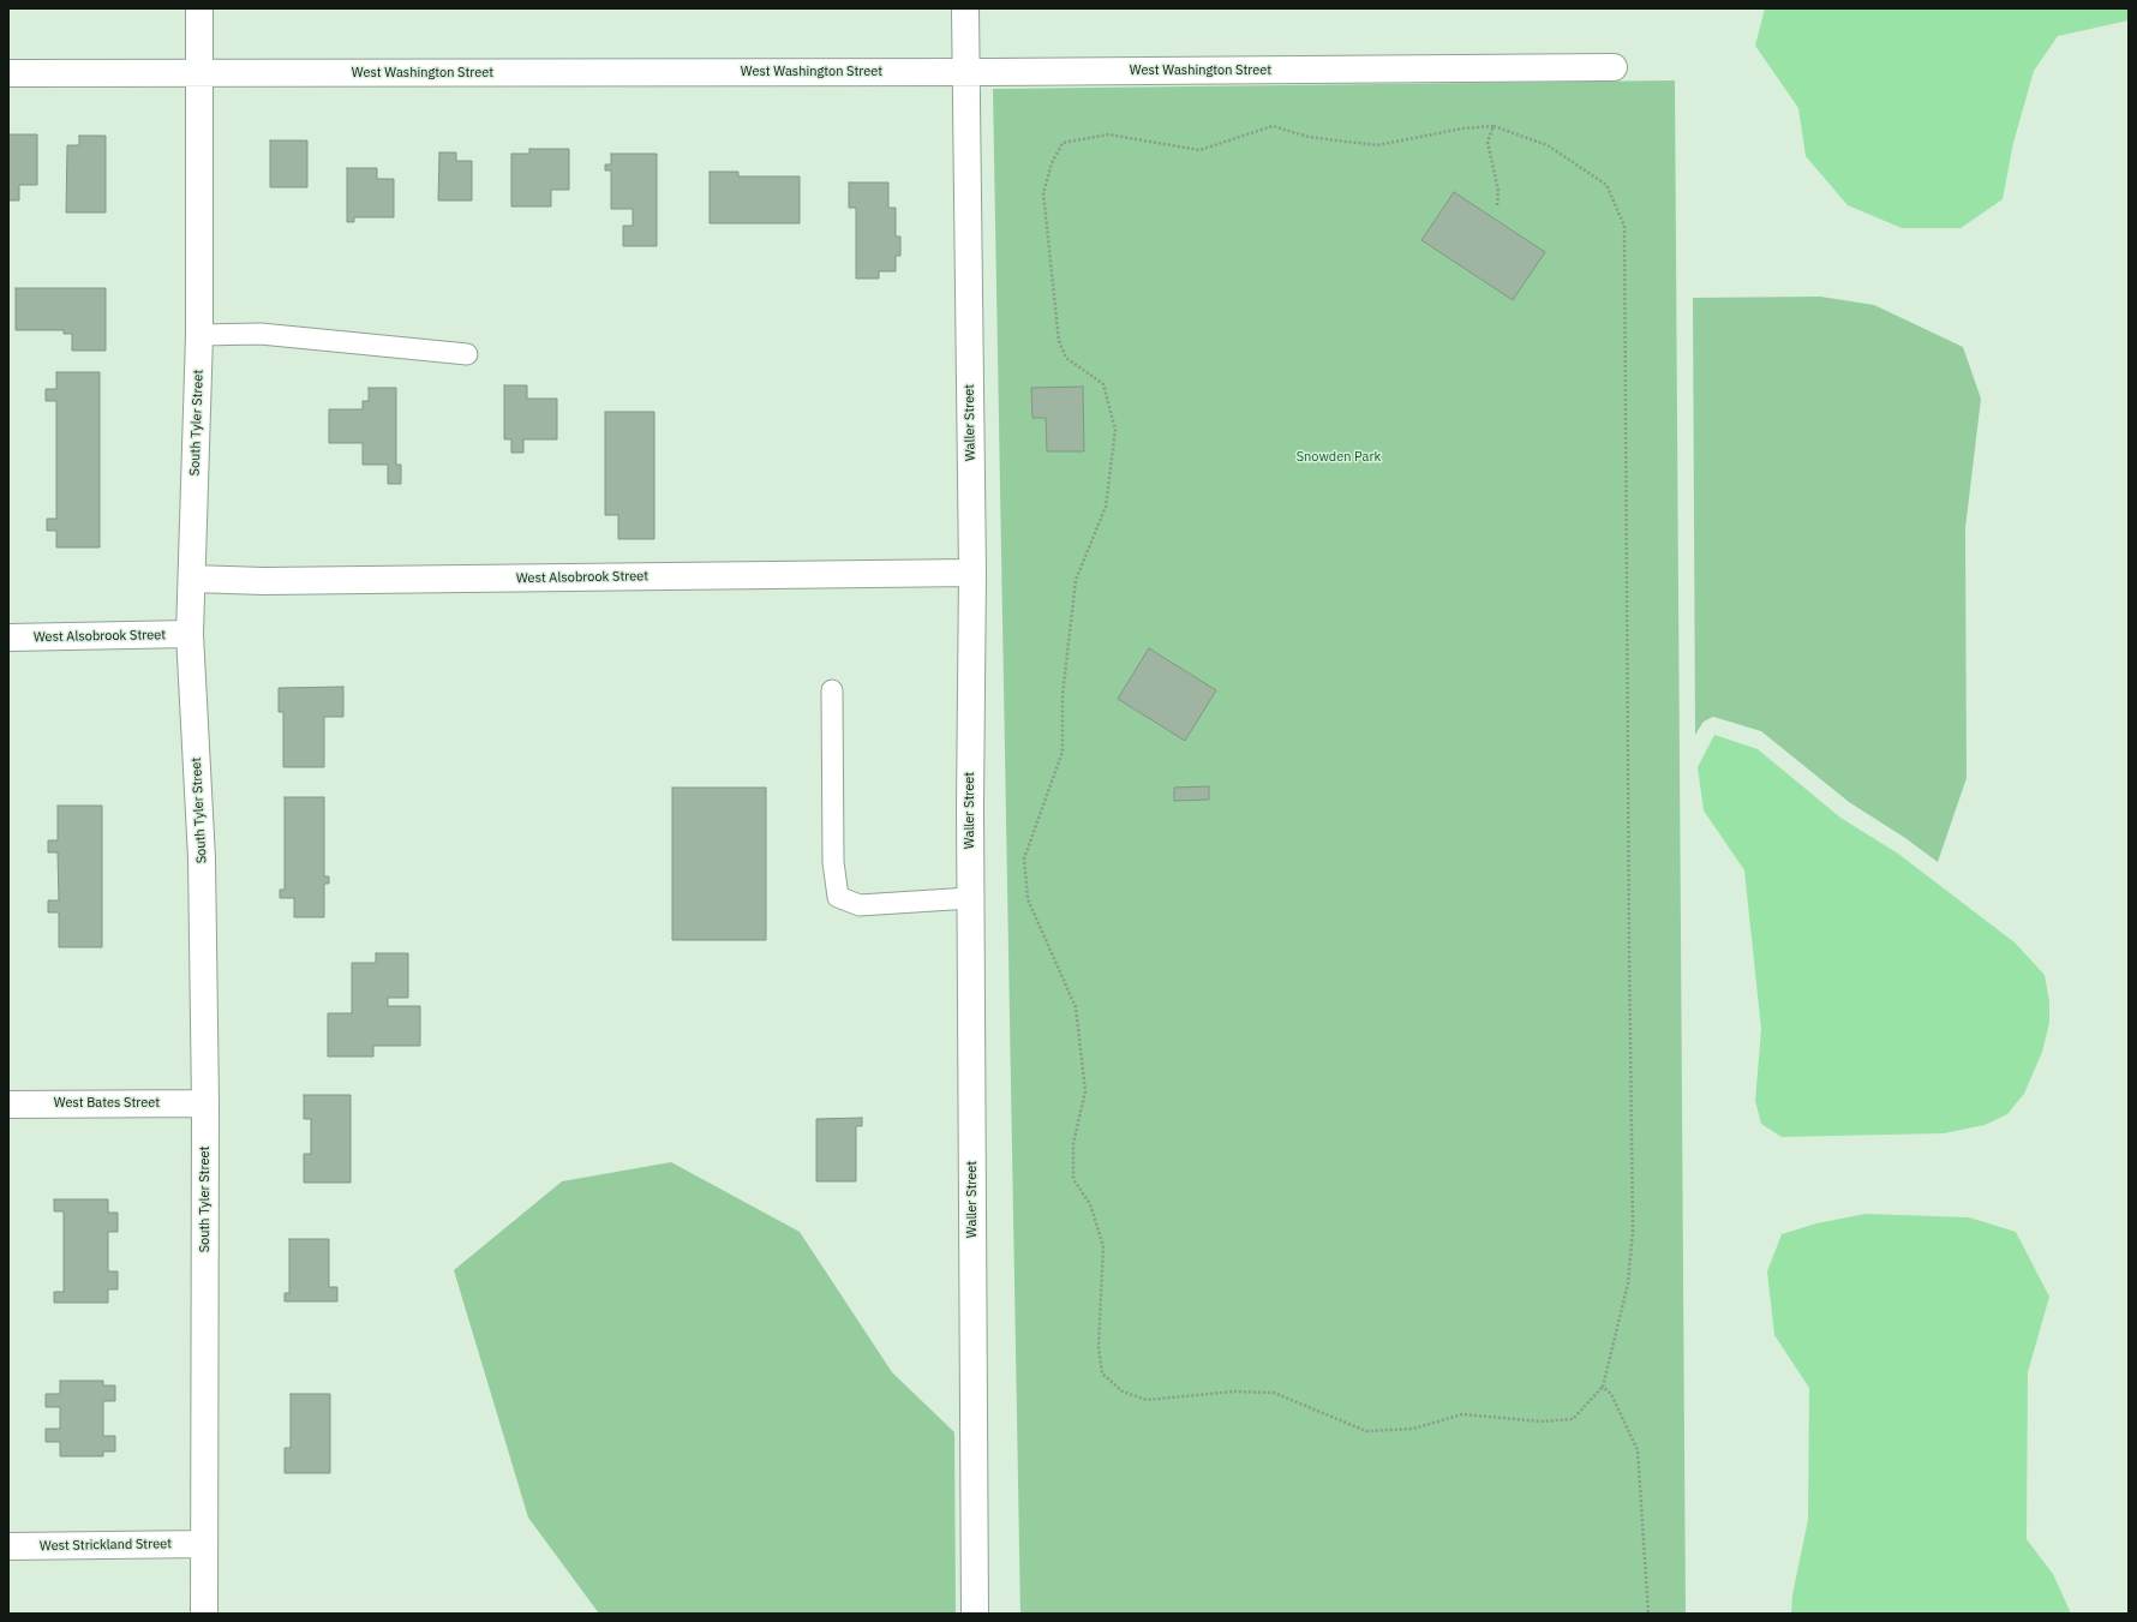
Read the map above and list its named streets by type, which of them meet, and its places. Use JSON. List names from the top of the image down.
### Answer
{
  "streets": {
    "street": [
      "West Washington Street",
      "South Tyler Street",
      "Waller Street",
      "West Alsobrook Street",
      "West Bates Street",
      "West Strickland Street"
    ]
  },
  "crossings": [
    ["West Washington Street", "South Tyler Street"],
    ["West Washington Street", "Waller Street"],
    ["South Tyler Street", "West Alsobrook Street"],
    ["South Tyler Street", "West Bates Street"],
    ["South Tyler Street", "West Strickland Street"],
    ["Waller Street", "West Alsobrook Street"]
  ],
  "parks": ["Snowden Park"]
}
